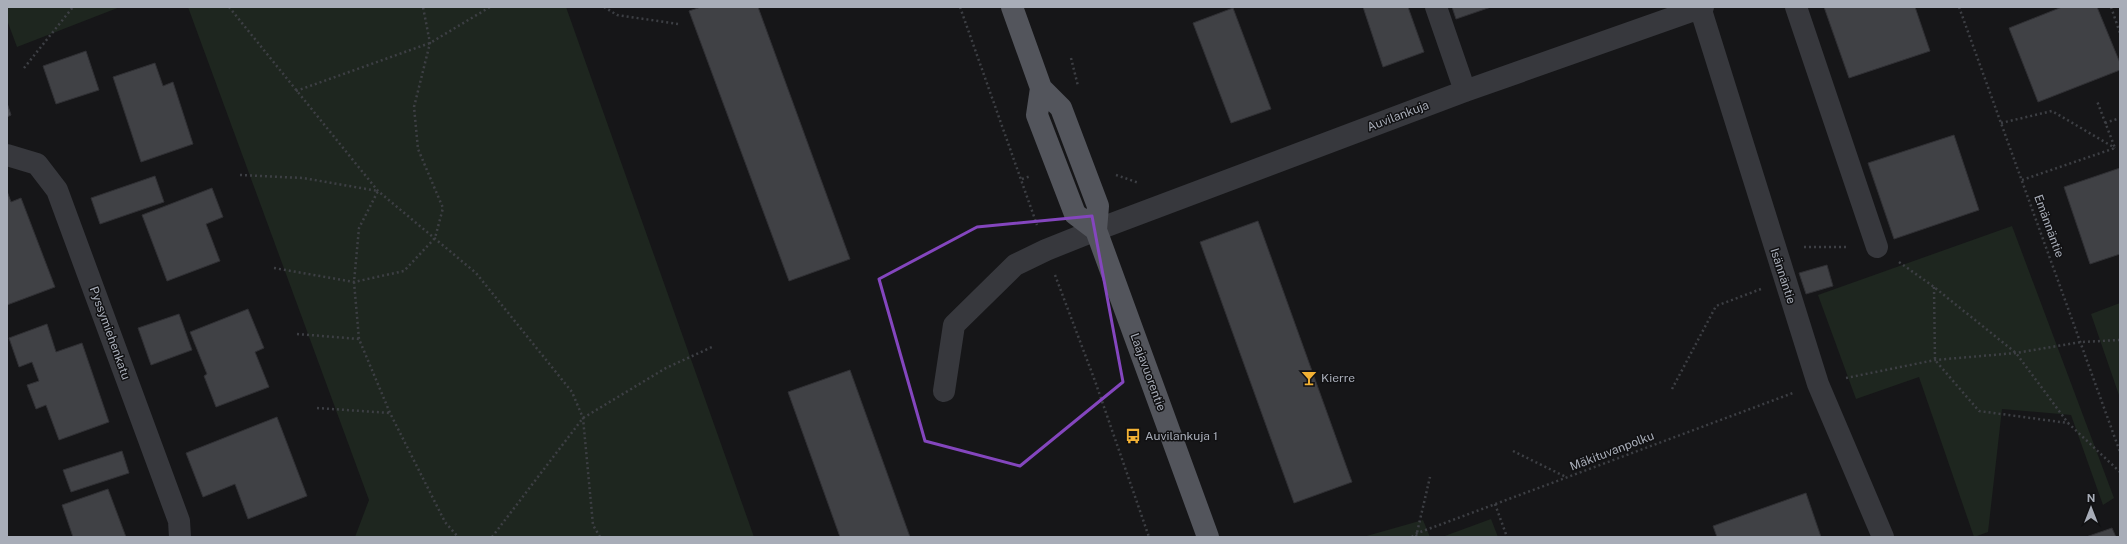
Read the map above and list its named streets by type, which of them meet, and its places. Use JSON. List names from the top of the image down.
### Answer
{
  "streets": {
    "main road": ["Laajavuorentie"],
    "street": ["Auvilankuja", "Isännäntie", "Pyssymiehenkatu"],
    "path": ["Emännäntie", "Mäkituvanpolku"]
  },
  "crossings": [
    ["Auvilankuja", "Isännäntie"],
    ["Auvilankuja", "Laajavuorentie"],
    ["Emännäntie", "Mäkituvanpolku"],
    ["Isännäntie", "Mäkituvanpolku"]
  ],
  "places": {
    "bar": ["Kierre"],
    "bus stop": ["Auvilankuja 1"]
  },
  "north": "top"
}
